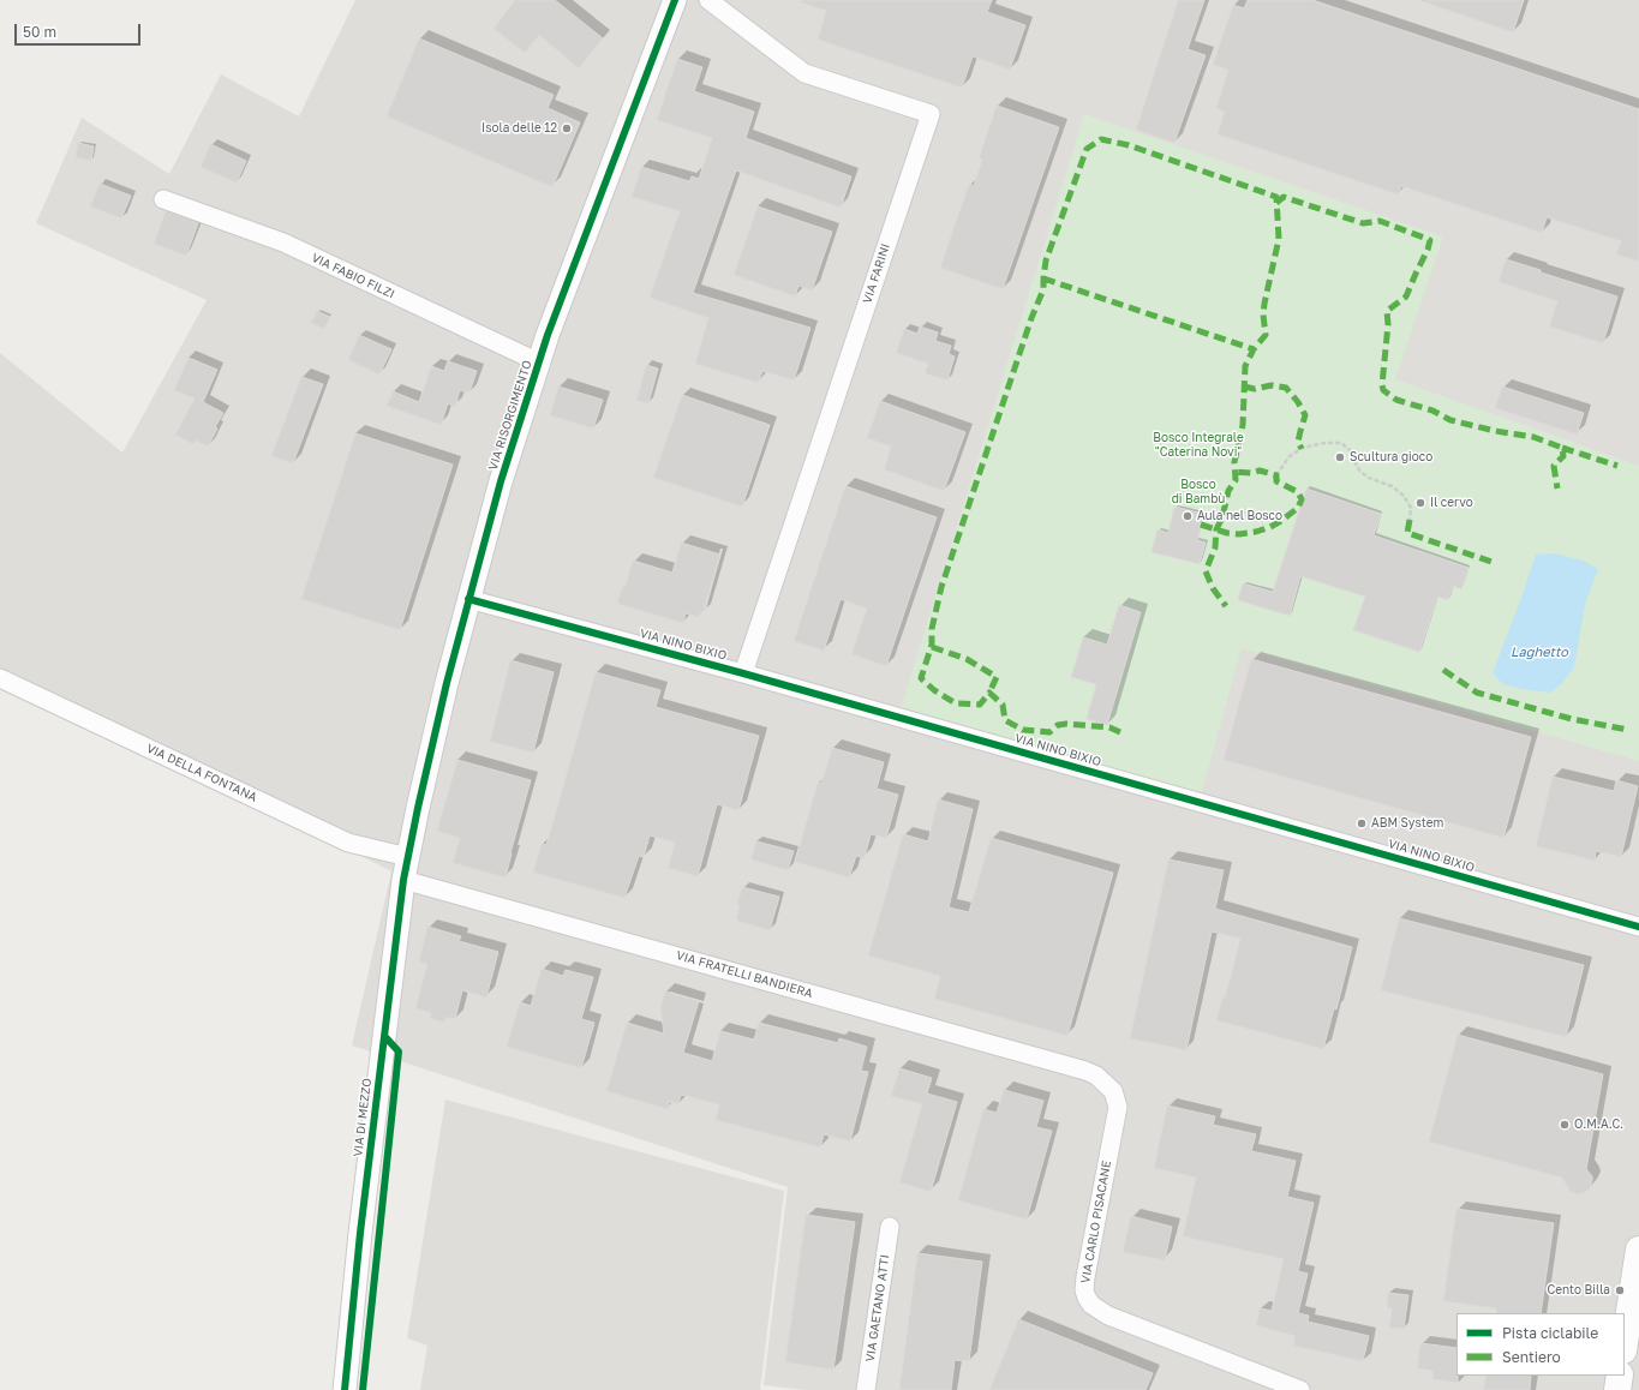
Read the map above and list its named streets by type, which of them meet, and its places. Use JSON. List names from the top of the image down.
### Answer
{
  "streets": {
    "street": [
      "VIA FARINI",
      "VIA FABIO FILZI",
      "VIA RISORGIMENTO",
      "VIA NINO BIXIO",
      "VIA DELLA FONTANA",
      "VIA FRATELLI BANDIERA",
      "VIA DI MEZZO",
      "VIA CARLO PISACANE",
      "VIA GAETANO ATTI"
    ]
  },
  "crossings": [
    ["VIA FARINI", "VIA NINO BIXIO"],
    ["VIA FABIO FILZI", "VIA RISORGIMENTO"],
    ["VIA RISORGIMENTO", "VIA NINO BIXIO"],
    ["VIA RISORGIMENTO", "VIA DELLA FONTANA"],
    ["VIA RISORGIMENTO", "VIA DI MEZZO"],
    ["VIA DELLA FONTANA", "VIA DI MEZZO"],
    ["VIA FRATELLI BANDIERA", "VIA DI MEZZO"],
    ["VIA FRATELLI BANDIERA", "VIA CARLO PISACANE"]
  ],
  "water": ["Laghetto"],
  "parks": ["Bosco Integrale \"Caterina Novi\"", "Bosco di Bambù"],
  "places": [
    "Isola delle 12",
    "Scultura gioco",
    "Il cervo",
    "Aula nel Bosco",
    "ABM System",
    "O.M.A.C.",
    "Cento Billa"
  ],
  "legend": ["Pista ciclabile", "Sentiero"],
  "scale_bar": "50 m"
}
